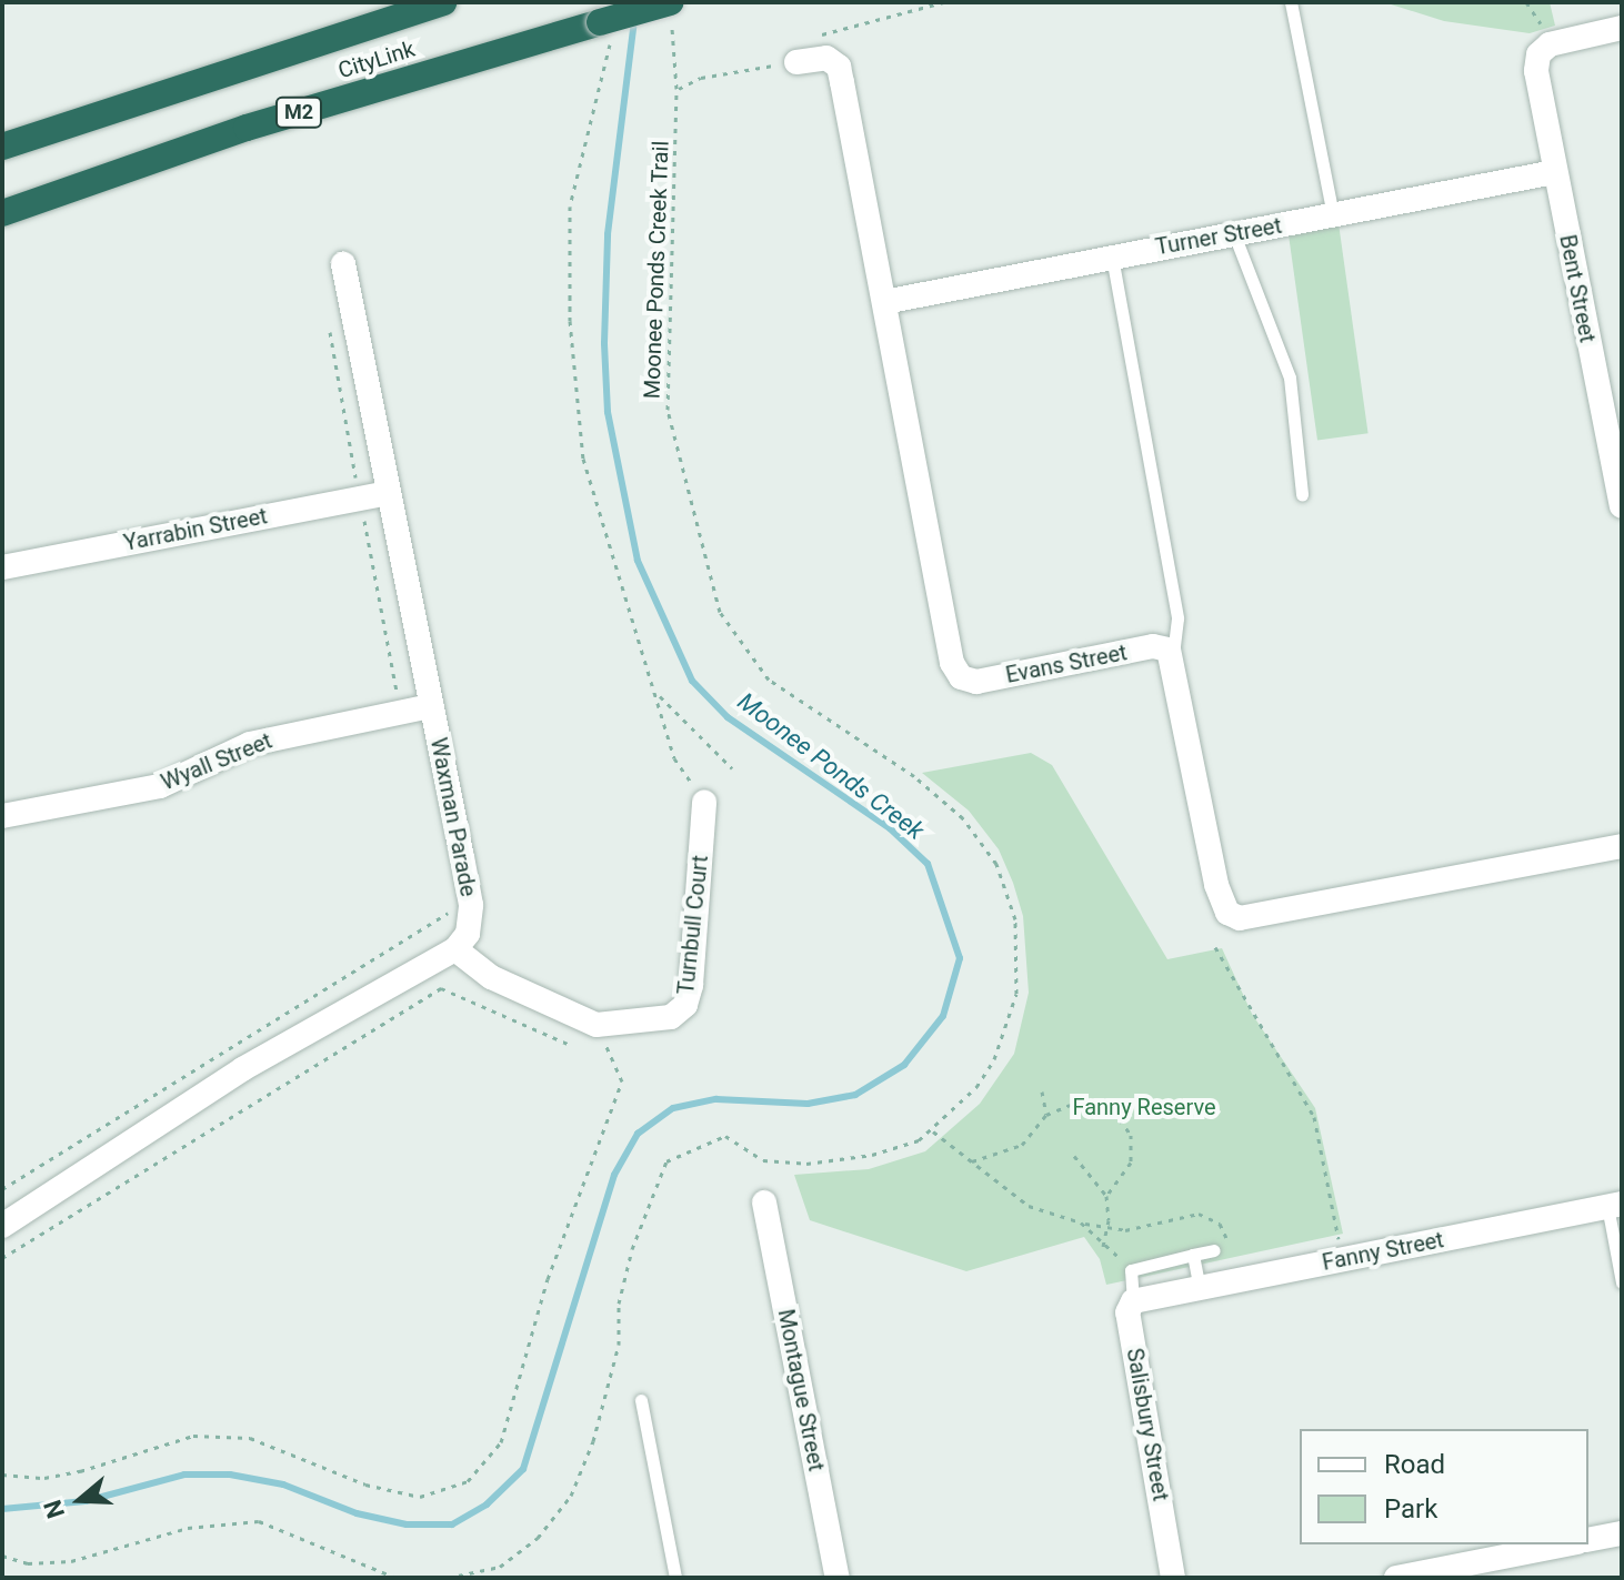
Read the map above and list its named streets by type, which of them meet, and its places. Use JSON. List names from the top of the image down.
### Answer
{
  "streets": {
    "highway": ["CityLink", "M2"],
    "street": [
      "Turner Street",
      "Bent Street",
      "Yarrabin Street",
      "Evans Street",
      "Wyall Street",
      "Waxman Parade",
      "Turnbull Court",
      "Fanny Street",
      "Montague Street",
      "Salisbury Street"
    ],
    "path": ["Moonee Ponds Creek Trail"]
  },
  "crossings": [
    ["CityLink", "Moonee Ponds Creek Trail"],
    ["Turner Street", "Bent Street"],
    ["Turner Street", "Evans Street"],
    ["Yarrabin Street", "Waxman Parade"],
    ["Wyall Street", "Waxman Parade"],
    ["Waxman Parade", "Turnbull Court"],
    ["Fanny Street", "Salisbury Street"]
  ],
  "water": ["Moonee Ponds Creek"],
  "parks": ["Fanny Reserve"],
  "legend": ["Road", "Park"],
  "north": "left"
}
